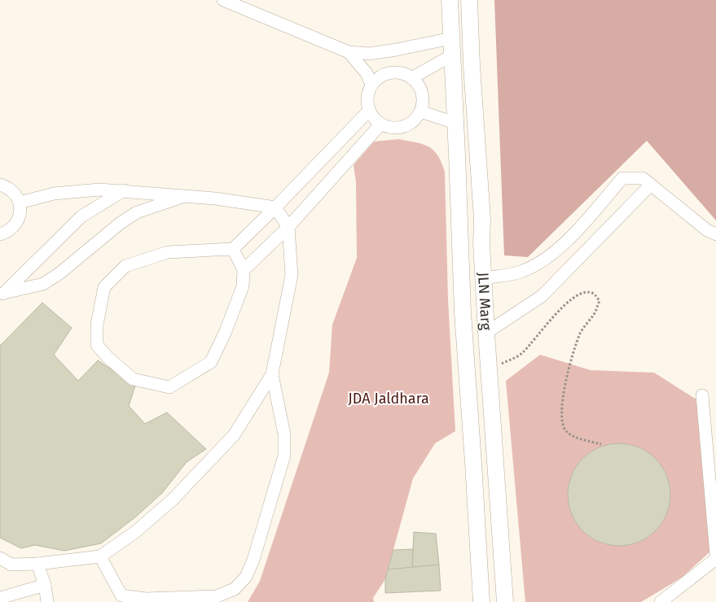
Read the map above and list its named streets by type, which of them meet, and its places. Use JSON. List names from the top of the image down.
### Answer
{
  "streets": {
    "main road": ["JLN Marg"]
  },
  "parks": ["JDA Jaldhara"]
}
